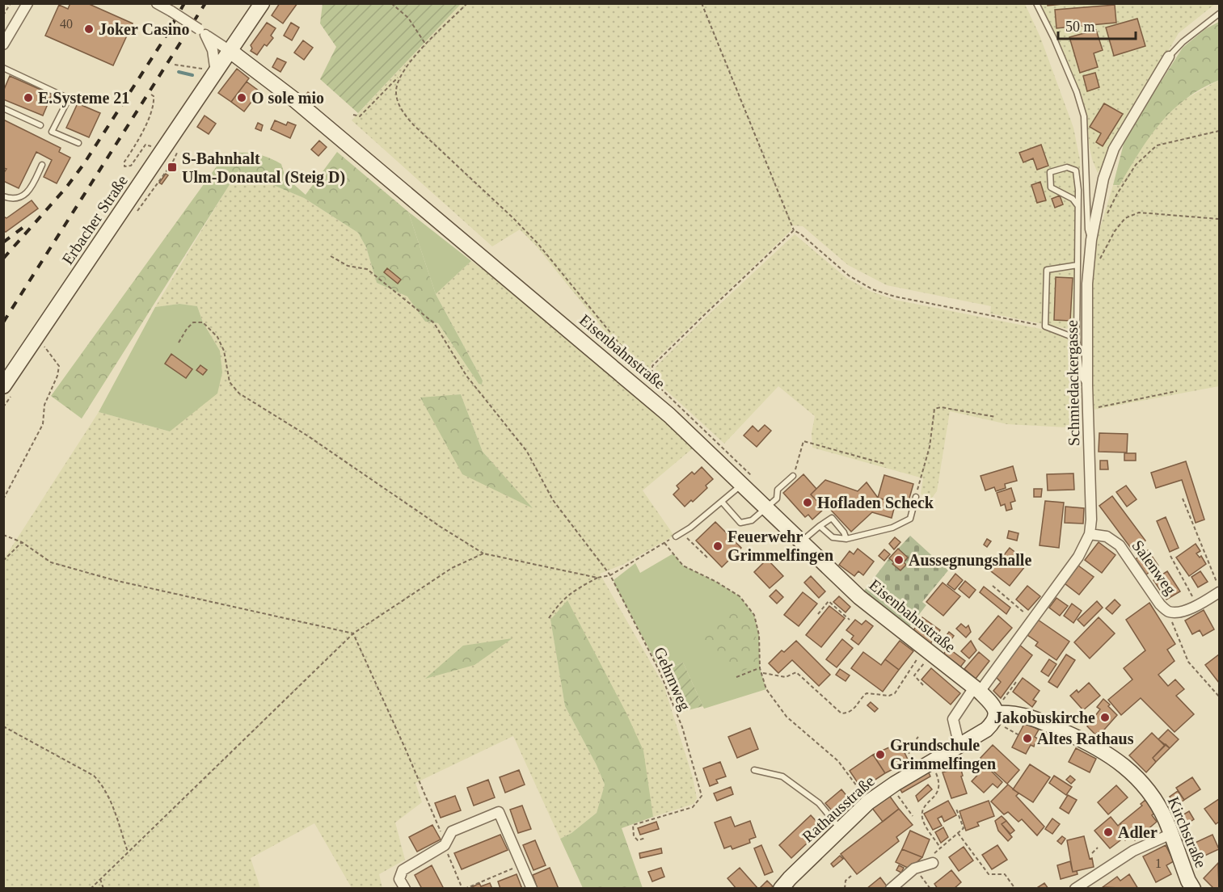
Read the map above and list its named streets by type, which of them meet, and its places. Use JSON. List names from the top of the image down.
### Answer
{
  "streets": {
    "street": [
      "Erbacher Straße",
      "Eisenbahnstraße",
      "Schmiedackergasse",
      "Salenweg",
      "Rathausstraße",
      "Kirchstraße"
    ],
    "path": ["Gehrnweg"]
  },
  "crossings": [
    ["Erbacher Straße", "Eisenbahnstraße"],
    ["Eisenbahnstraße", "Schmiedackergasse"],
    ["Schmiedackergasse", "Salenweg"],
    ["Schmiedackergasse", "Rathausstraße"],
    ["Rathausstraße", "Kirchstraße"]
  ],
  "places": {
    "other": [
      "Joker Casino",
      "E.Systeme 21",
      "O sole mio",
      "Hofladen Scheck",
      "Feuerwehr Grimmelfingen",
      "Aussegnungshalle",
      "Jakobuskirche",
      "Altes Rathaus",
      "Grundschule Grimmelfingen",
      "Adler"
    ],
    "transit": ["S-Bahnhalt Ulm-Donautal (Steig D)"]
  },
  "house_numbers": ["40", "1"],
  "scale_bar": "50 m"
}
